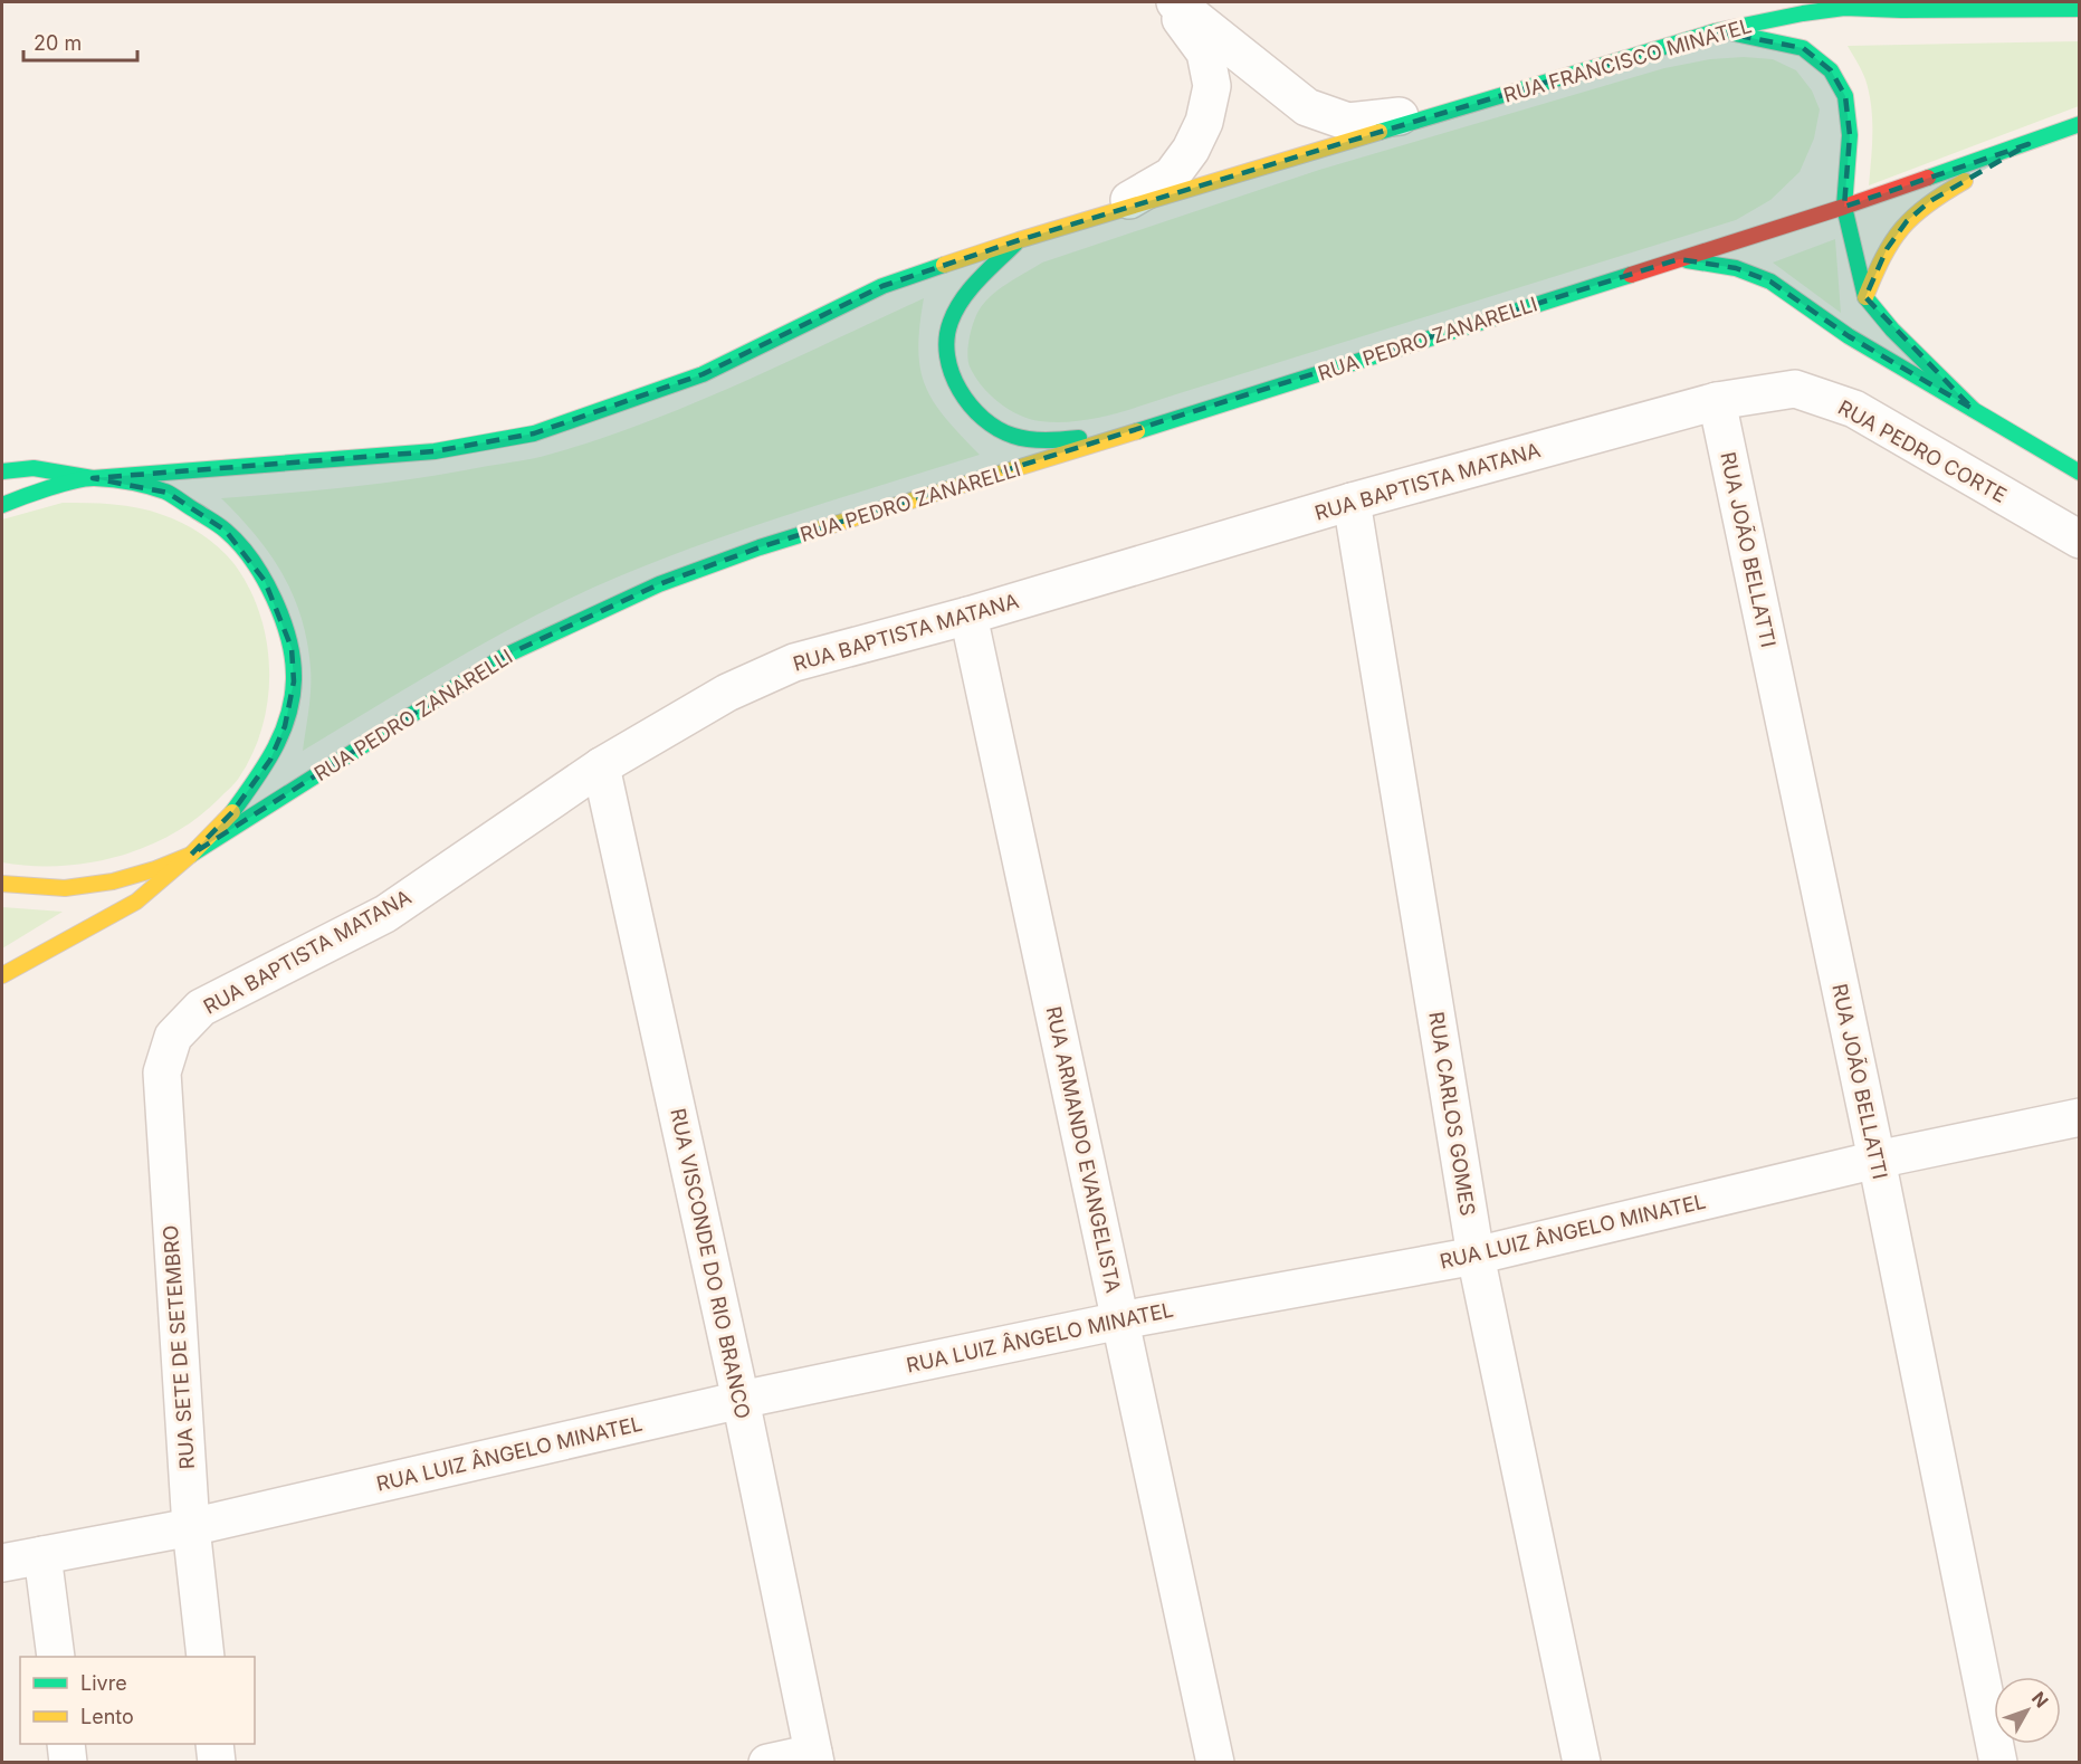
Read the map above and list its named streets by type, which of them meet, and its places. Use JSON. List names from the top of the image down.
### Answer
{
  "streets": {
    "main road": ["RUA FRANCISCO MINATEL", "RUA PEDRO ZANARELLI"],
    "street": [
      "RUA PEDRO CORTE",
      "RUA BAPTISTA MATANA",
      "RUA JOÃO BELLATTI",
      "RUA CARLOS GOMES",
      "RUA ARMANDO EVANGELISTA",
      "RUA LUIZ ÂNGELO MINATEL",
      "RUA VISCONDE DO RIO BRANCO",
      "RUA SETE DE SETEMBRO"
    ]
  },
  "crossings": [
    ["RUA PEDRO CORTE", "RUA BAPTISTA MATANA"],
    ["RUA PEDRO CORTE", "RUA JOÃO BELLATTI"],
    ["RUA BAPTISTA MATANA", "RUA JOÃO BELLATTI"],
    ["RUA BAPTISTA MATANA", "RUA CARLOS GOMES"],
    ["RUA BAPTISTA MATANA", "RUA ARMANDO EVANGELISTA"],
    ["RUA BAPTISTA MATANA", "RUA VISCONDE DO RIO BRANCO"],
    ["RUA BAPTISTA MATANA", "RUA SETE DE SETEMBRO"],
    ["RUA JOÃO BELLATTI", "RUA LUIZ ÂNGELO MINATEL"],
    ["RUA CARLOS GOMES", "RUA LUIZ ÂNGELO MINATEL"],
    ["RUA ARMANDO EVANGELISTA", "RUA LUIZ ÂNGELO MINATEL"],
    ["RUA LUIZ ÂNGELO MINATEL", "RUA VISCONDE DO RIO BRANCO"],
    ["RUA LUIZ ÂNGELO MINATEL", "RUA SETE DE SETEMBRO"]
  ],
  "legend": ["Livre", "Lento"],
  "scale_bar": "20 m",
  "north": "top right"
}
